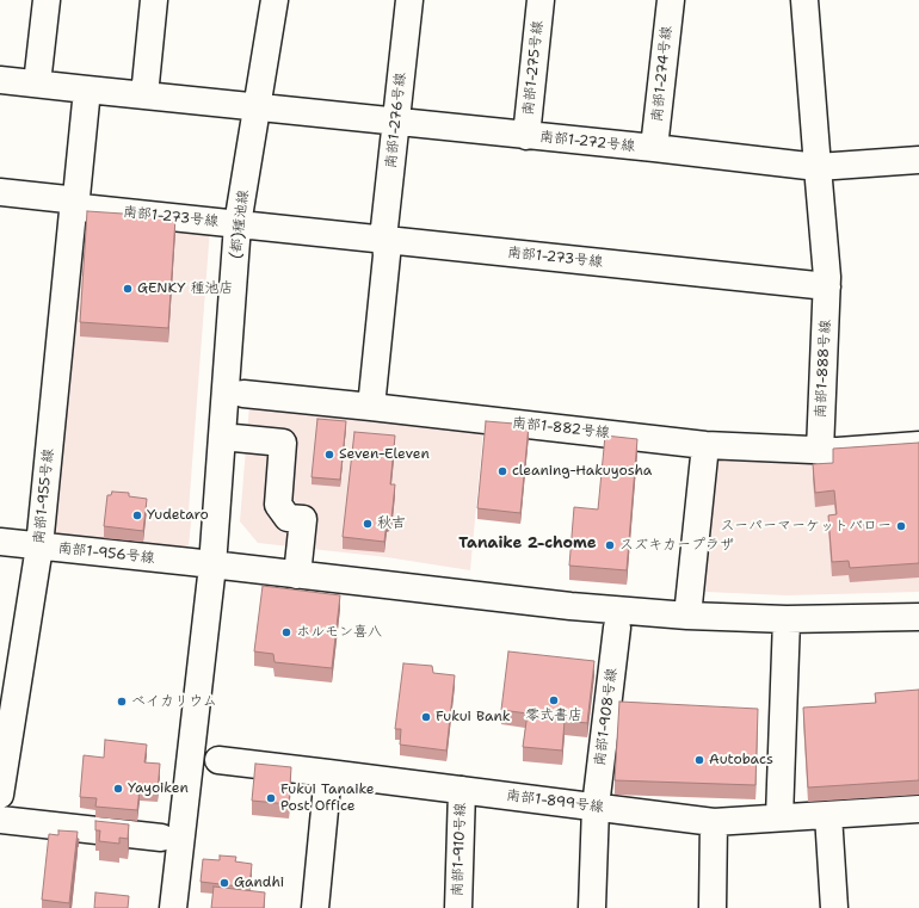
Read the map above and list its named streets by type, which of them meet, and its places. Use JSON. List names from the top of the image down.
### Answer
{
  "streets": {
    "street": [
      "南部1-275号線",
      "南部1-274号線",
      "南部1-276号線",
      "南部1-272号線",
      "南部1-273号線",
      "(都)種池線",
      "南部1-888号線",
      "南部1-882号線",
      "南部1-955号線",
      "南部1-956号線",
      "南部1-908号線",
      "南部1-899号線",
      "南部1-910号線"
    ]
  },
  "crossings": [
    ["南部1-275号線", "南部1-272号線"],
    ["南部1-274号線", "南部1-272号線"],
    ["南部1-276号線", "南部1-272号線"],
    ["南部1-276号線", "南部1-273号線"],
    ["南部1-272号線", "(都)種池線"],
    ["南部1-272号線", "南部1-955号線"],
    ["南部1-273号線", "(都)種池線"],
    ["南部1-273号線", "南部1-888号線"],
    ["南部1-273号線", "南部1-955号線"],
    ["(都)種池線", "南部1-956号線"],
    ["南部1-888号線", "南部1-882号線"],
    ["南部1-955号線", "南部1-956号線"],
    ["南部1-908号線", "南部1-899号線"],
    ["南部1-899号線", "南部1-910号線"]
  ],
  "districts": ["Tanaike 2-chome"],
  "places": [
    "GENKY 種池店",
    "Seven-Eleven",
    "cleaning-Hakuyosha",
    "Yudetaro",
    "秋吉",
    "スーパーマーケットバロー",
    "スズキカープラザ",
    "ホルモン喜八",
    "零式書店",
    "ベイカリウム",
    "Fukui Bank",
    "Autobacs",
    "Yayoiken",
    "Fukui Tanaike Post Office",
    "Gandhi"
  ]
}
